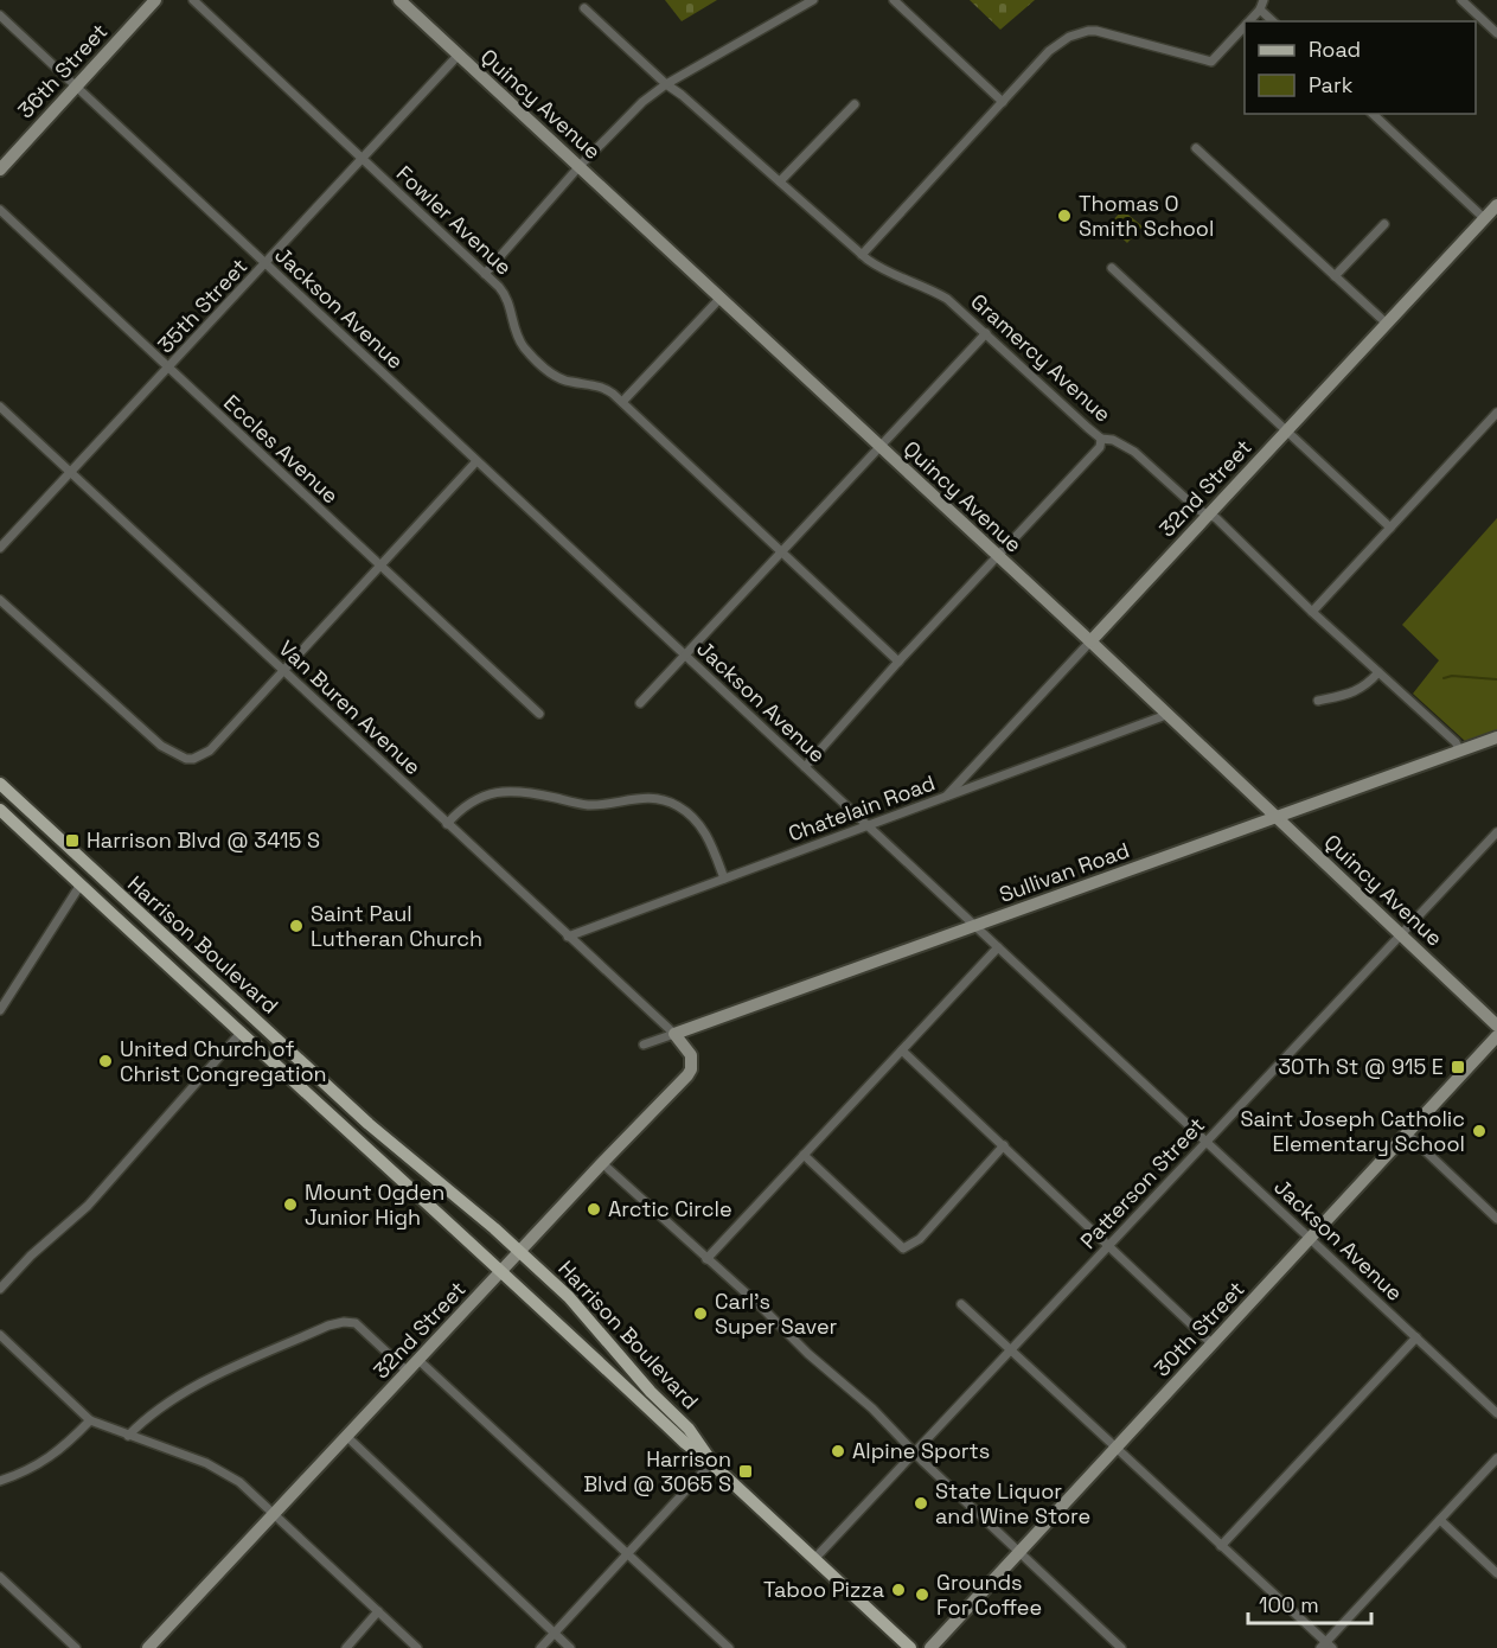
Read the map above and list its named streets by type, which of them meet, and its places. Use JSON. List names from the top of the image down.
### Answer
{
  "streets": {
    "main road": ["Harrison Boulevard"],
    "street": [
      "36th Street",
      "Quincy Avenue",
      "Fowler Avenue",
      "35th Street",
      "Jackson Avenue",
      "Gramercy Avenue",
      "Eccles Avenue",
      "32nd Street",
      "Van Buren Avenue",
      "Chatelain Road",
      "Sullivan Road",
      "Patterson Street",
      "30th Street"
    ]
  },
  "crossings": [
    ["36th Street", "Jackson Avenue"],
    ["Quincy Avenue", "35th Street"],
    ["Quincy Avenue", "32nd Street"],
    ["Quincy Avenue", "Chatelain Road"],
    ["Quincy Avenue", "Sullivan Road"],
    ["Quincy Avenue", "Patterson Street"],
    ["Fowler Avenue", "35th Street"],
    ["35th Street", "Jackson Avenue"],
    ["35th Street", "Eccles Avenue"],
    ["35th Street", "Van Buren Avenue"],
    ["Jackson Avenue", "Chatelain Road"],
    ["Jackson Avenue", "Sullivan Road"],
    ["Jackson Avenue", "Patterson Street"],
    ["Jackson Avenue", "30th Street"],
    ["Gramercy Avenue", "32nd Street"],
    ["Gramercy Avenue", "Sullivan Road"],
    ["32nd Street", "Van Buren Avenue"],
    ["32nd Street", "Chatelain Road"],
    ["32nd Street", "Sullivan Road"],
    ["32nd Street", "Harrison Boulevard"],
    ["Van Buren Avenue", "Chatelain Road"],
    ["Van Buren Avenue", "Sullivan Road"],
    ["Harrison Boulevard", "Patterson Street"]
  ],
  "places": {
    "other": [
      "Thomas O Smith School",
      "Saint Paul Lutheran Church",
      "United Church of Christ Congregation",
      "Saint Joseph Catholic Elementary School",
      "Mount Ogden Junior High",
      "Arctic Circle",
      "Carl's Super Saver",
      "Alpine Sports",
      "State Liquor and Wine Store",
      "Taboo Pizza",
      "Grounds For Coffee"
    ],
    "transit": ["Harrison Blvd @ 3415 S", "30Th St @ 915 E", "Harrison Blvd @ 3065 S"]
  },
  "legend": ["Road", "Park"],
  "scale_bar": "100 m"
}
